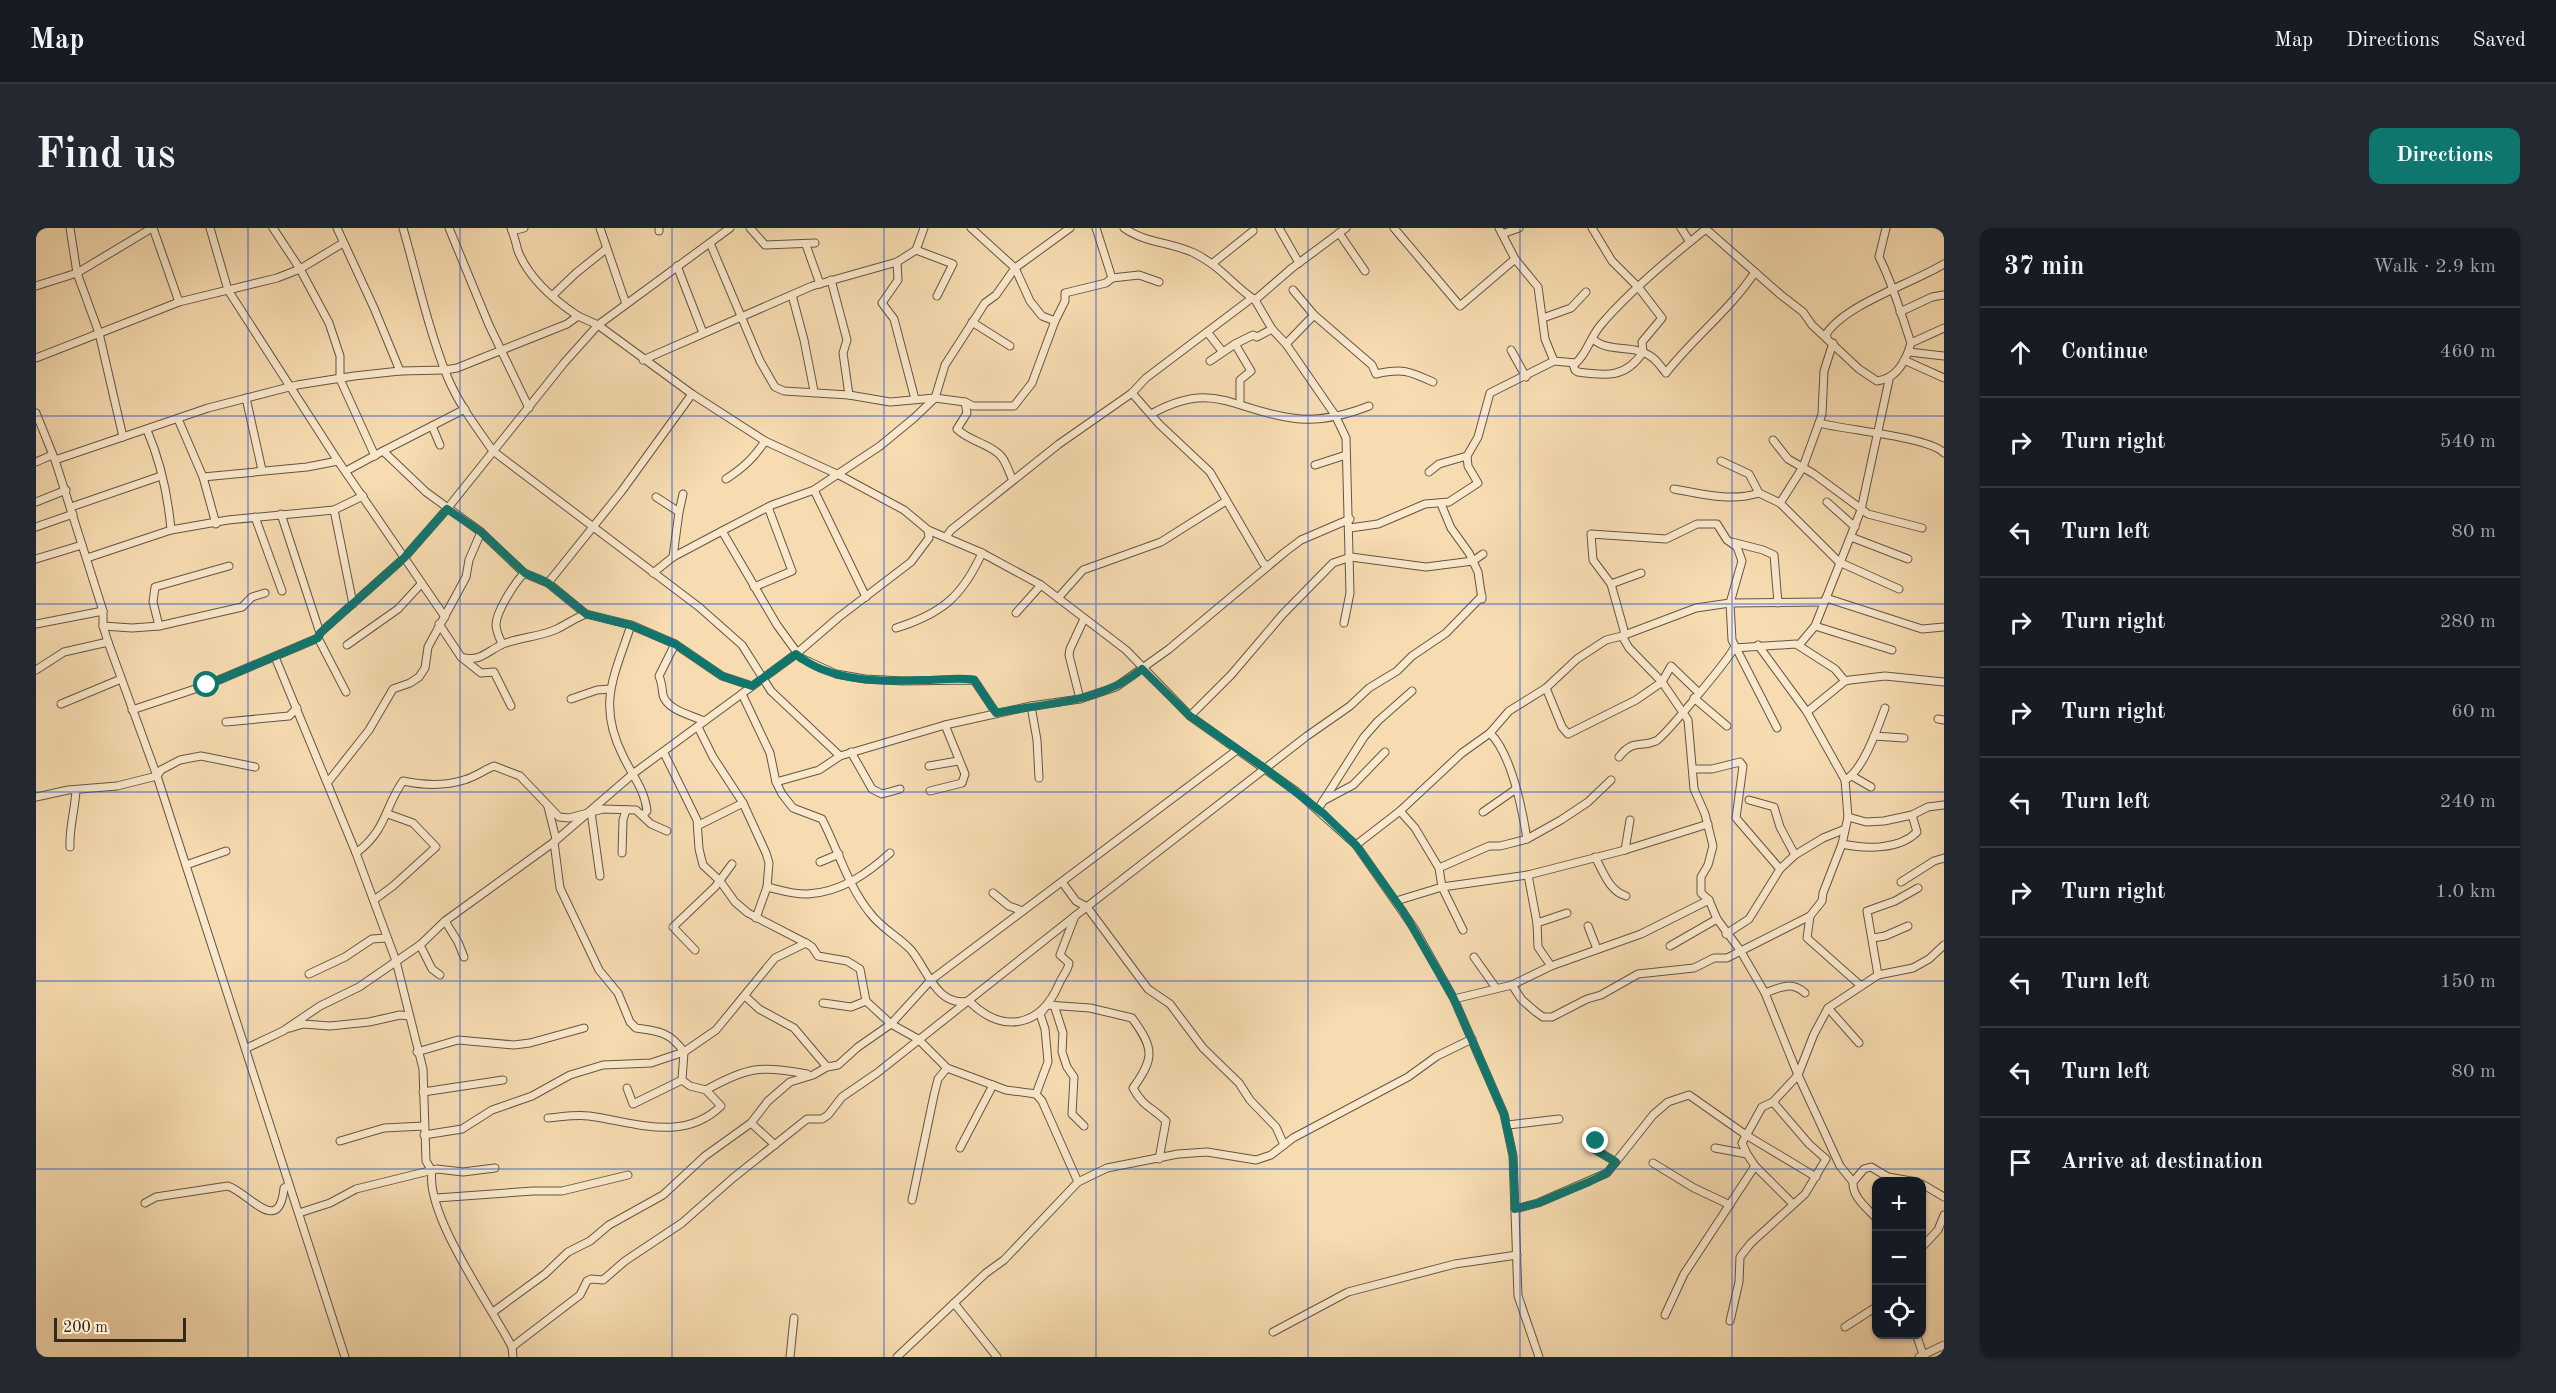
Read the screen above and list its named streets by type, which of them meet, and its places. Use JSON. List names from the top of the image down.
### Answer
{
  "scale_bar": "200 m",
  "page": {
    "header": "Map",
    "nav": ["Map", "Directions", "Saved"],
    "buttons": "Directions",
    "title": "Find us",
    "heading": ["37 min", "Walk · 2.9 km"],
    "list": [
      ["Continue", "460 m"],
      ["Turn right", "540 m"],
      ["Turn left", "80 m"],
      ["Turn right", "280 m"],
      ["Turn right", "60 m"],
      ["Turn left", "240 m"],
      ["Turn right", "1.0 km"],
      ["Turn left", "150 m"],
      ["Turn left", "80 m"],
      "Arrive at destination"
    ],
    "map_buttons": ["+", "−"],
    "scale": "200 m"
  }
}
